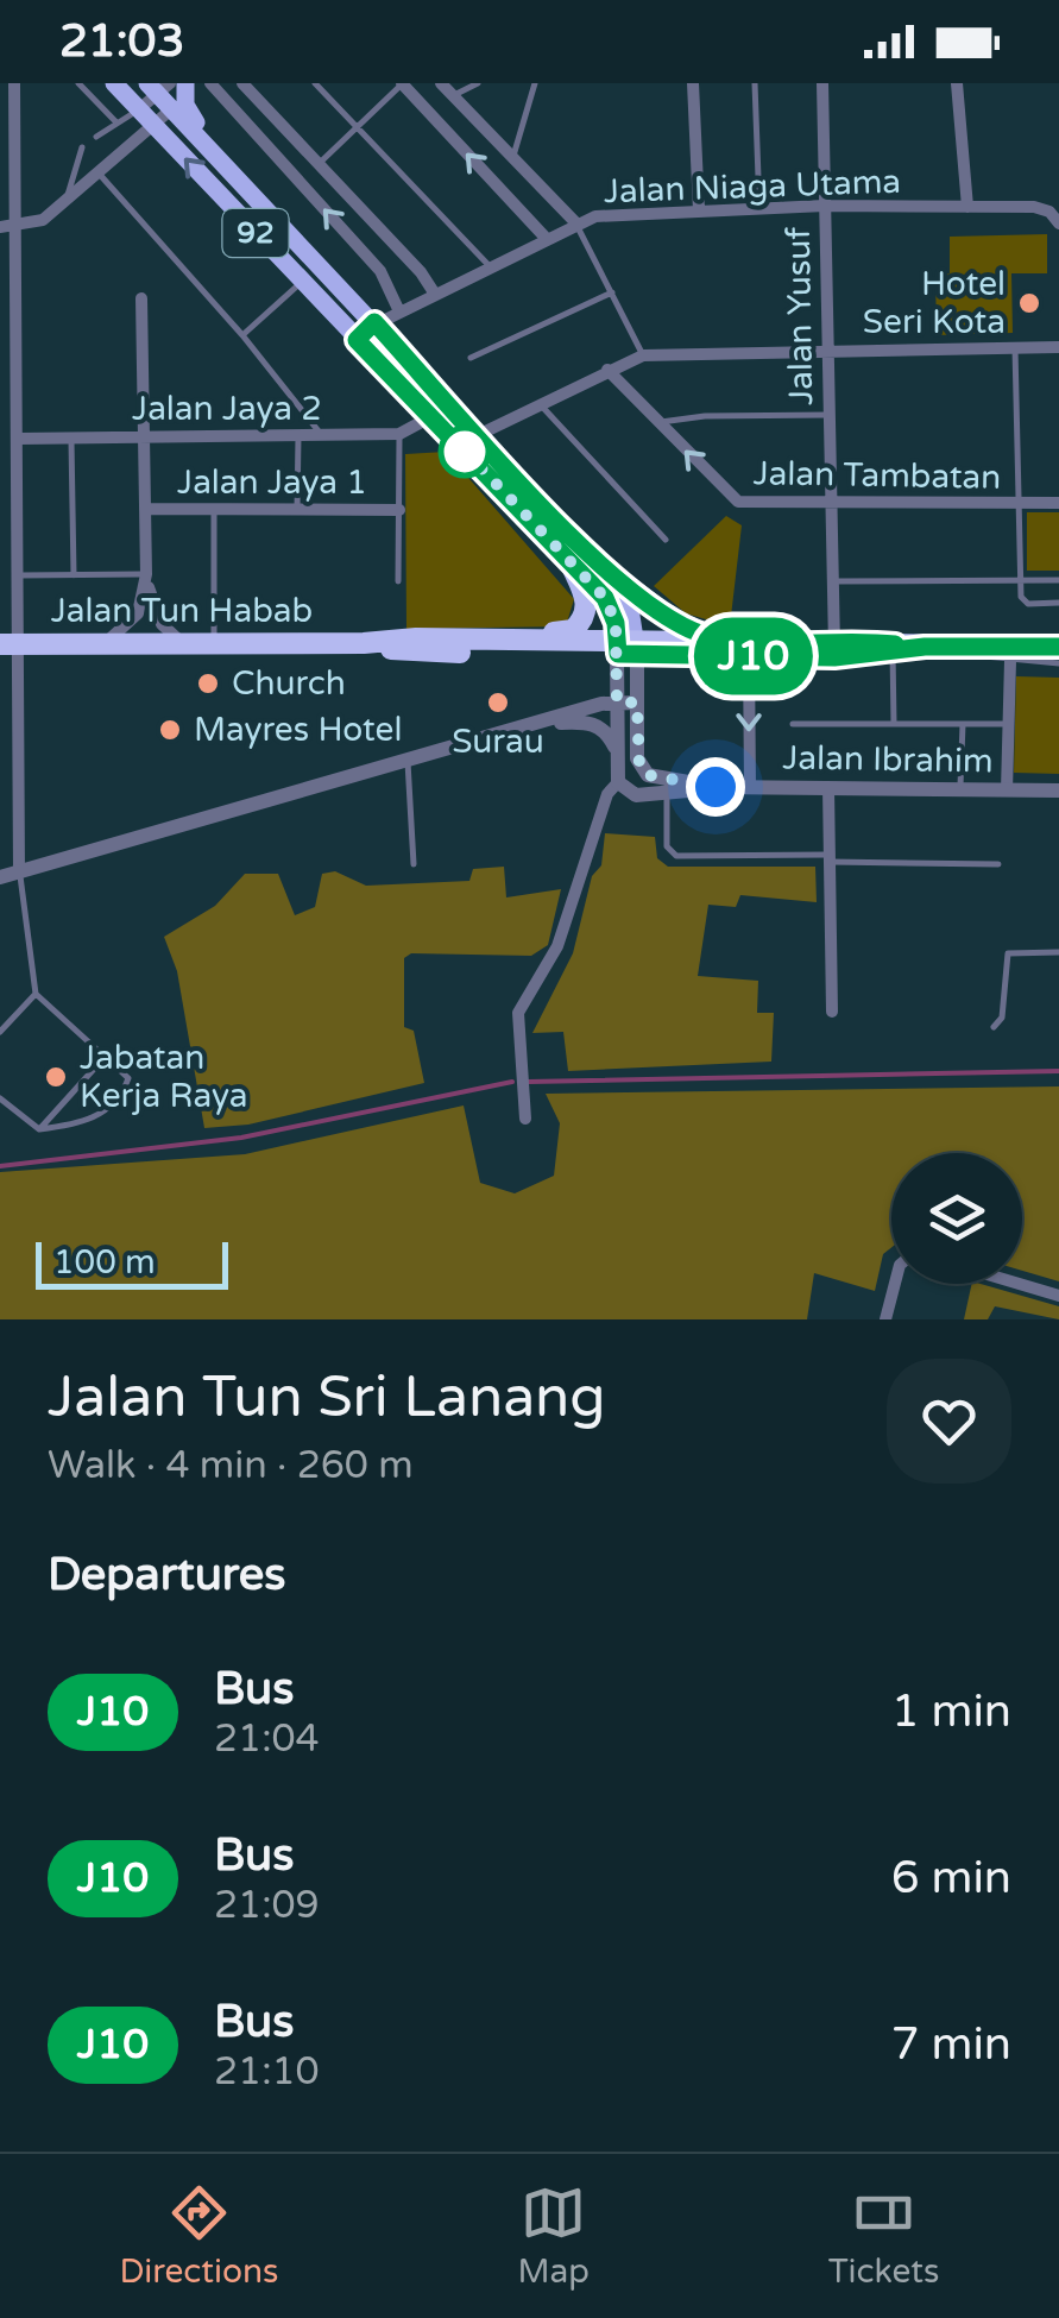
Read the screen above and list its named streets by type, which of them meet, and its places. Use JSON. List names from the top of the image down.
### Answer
{
  "streets": {
    "highway": ["Jalan Tun Habab"],
    "main road": ["92"],
    "street": [
      "Jalan Niaga Utama",
      "Jalan Yusuf",
      "Jalan Jaya 2",
      "Jalan Tambatan",
      "Jalan Jaya 1",
      "Jalan Ibrahim"
    ]
  },
  "crossings": [
    ["Jalan Niaga Utama", "92"],
    ["Jalan Niaga Utama", "Jalan Yusuf"],
    ["92", "Jalan Jaya 2"],
    ["92", "Jalan Tun Habab"],
    ["92", "Jalan Ibrahim"],
    ["Jalan Yusuf", "Jalan Tambatan"],
    ["Jalan Tun Habab", "Jalan Ibrahim"]
  ],
  "one_way": ["Jalan Tambatan"],
  "places": [
    "Hotel Seri Kota",
    "Church",
    "Surau",
    "Mayres Hotel",
    "Jabatan Kerja Raya"
  ],
  "lines": ["bus line J10"],
  "scale_bar": "100 m",
  "page": {
    "status": "21:03",
    "on_map": "J10",
    "scale": "100 m",
    "heading": [
      ["Jalan Tun Sri Lanang", "Walk · 4 min · 260 m"],
      "Departures"
    ],
    "list": [
      {
        "mark": "J10",
        "name": "Bus",
        "note": "21:04",
        "value": "1 min"
      },
      {
        "mark": "J10",
        "name": "Bus",
        "note": "21:09",
        "value": "6 min"
      },
      {
        "mark": "J10",
        "name": "Bus",
        "note": "21:10",
        "value": "7 min"
      }
    ],
    "tabs": ["Directions", "Map", "Tickets"]
  }
}
